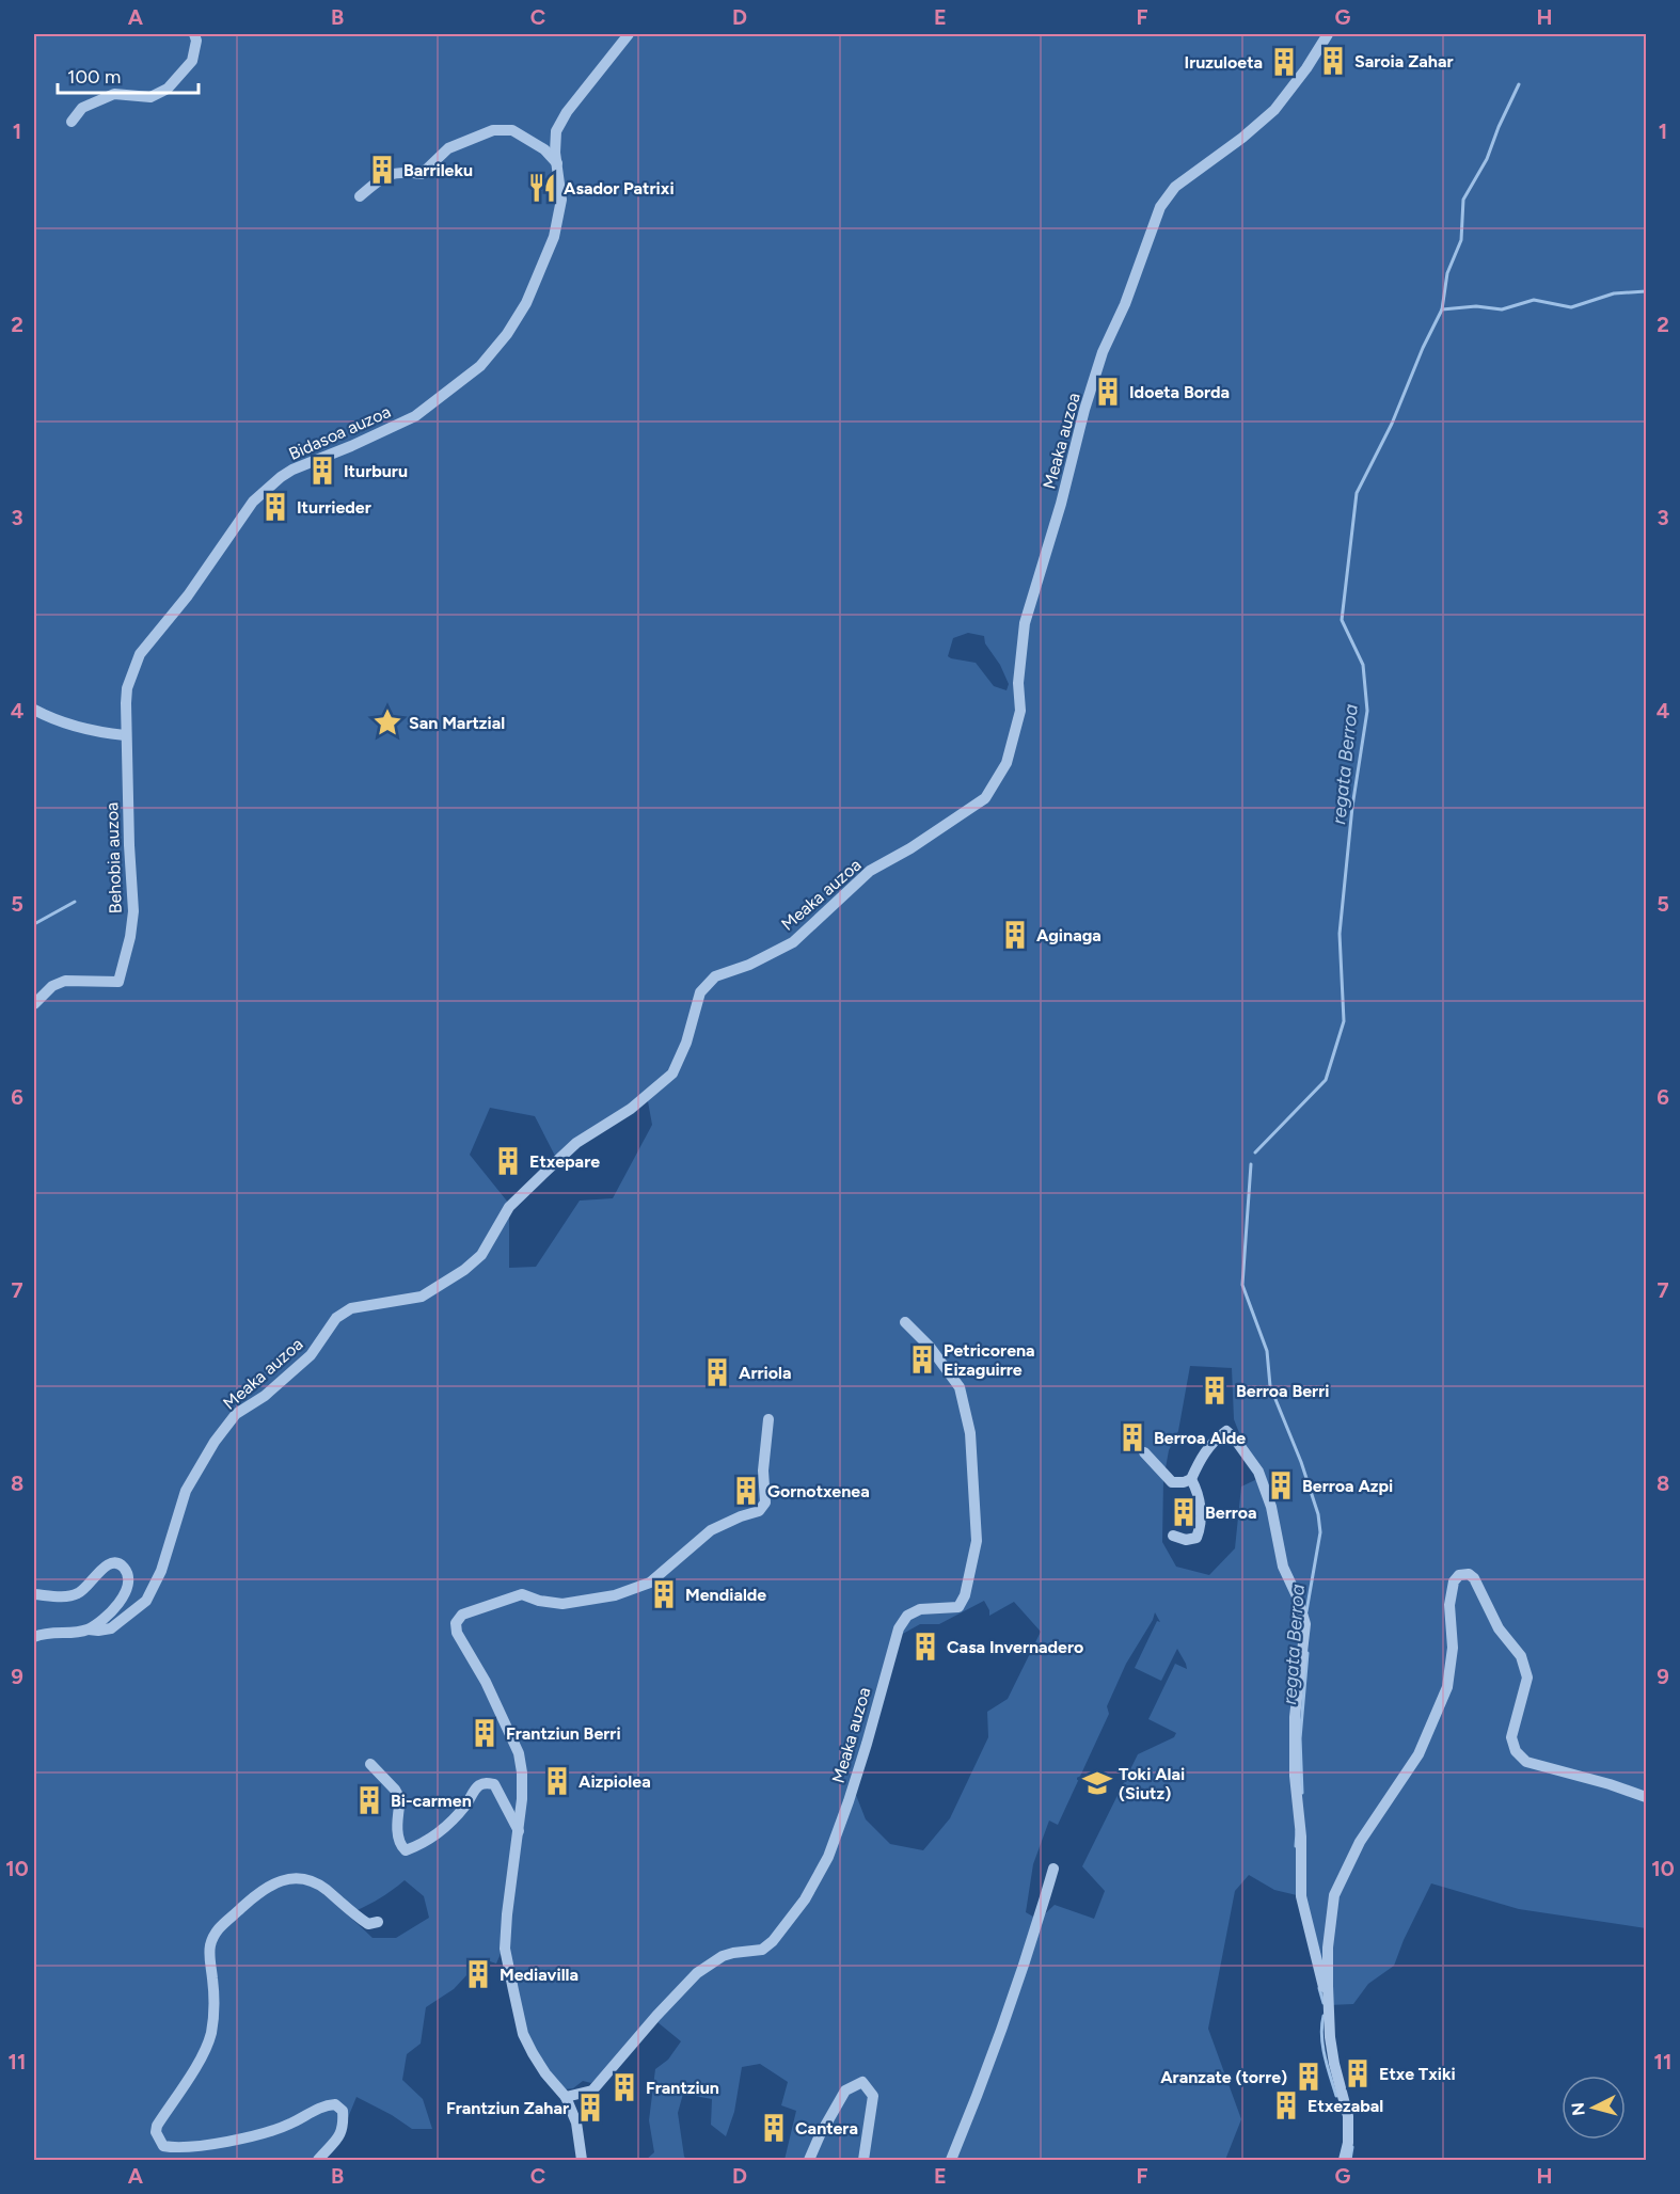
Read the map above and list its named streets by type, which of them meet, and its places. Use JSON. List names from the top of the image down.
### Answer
{
  "streets": {
    "street": ["Bidasoa auzoa", "Meaka auzoa", "Behobia auzoa"]
  },
  "crossings": [
    ["Bidasoa auzoa", "Behobia auzoa"]
  ],
  "water": ["regata Berroa"],
  "places": {
    "building": [
      "Saroia Zahar",
      "Iruzuloeta",
      "Barrileku",
      "Idoeta Borda",
      "Iturburu",
      "Iturrieder",
      "Aginaga",
      "Etxepare",
      "Petricorena Eizaguirre",
      "Arriola",
      "Berroa Berri",
      "Berroa Alde",
      "Berroa Azpi",
      "Gornotxenea",
      "Berroa",
      "Mendialde",
      "Casa Invernadero",
      "Frantziun Berri",
      "Aizpiolea",
      "Bi-carmen",
      "Mediavilla",
      "Etxe Txiki",
      "Aranzate (torre)",
      "Frantziun",
      "Etxezabal",
      "Frantziun Zahar",
      "Cantera"
    ],
    "restaurant": ["Asador Patrixi"],
    "place": ["San Martzial"],
    "school or university": ["Toki Alai (Siutz)"]
  },
  "scale_bar": "100 m",
  "north": "left",
  "grid": {
    "columns": [
      "A",
      "B",
      "C",
      "D",
      "E",
      "F",
      "G",
      "H"
    ],
    "rows": [
      "1",
      "2",
      "3",
      "4",
      "5",
      "6",
      "7",
      "8",
      "9",
      "10",
      "11"
    ]
  }
}
